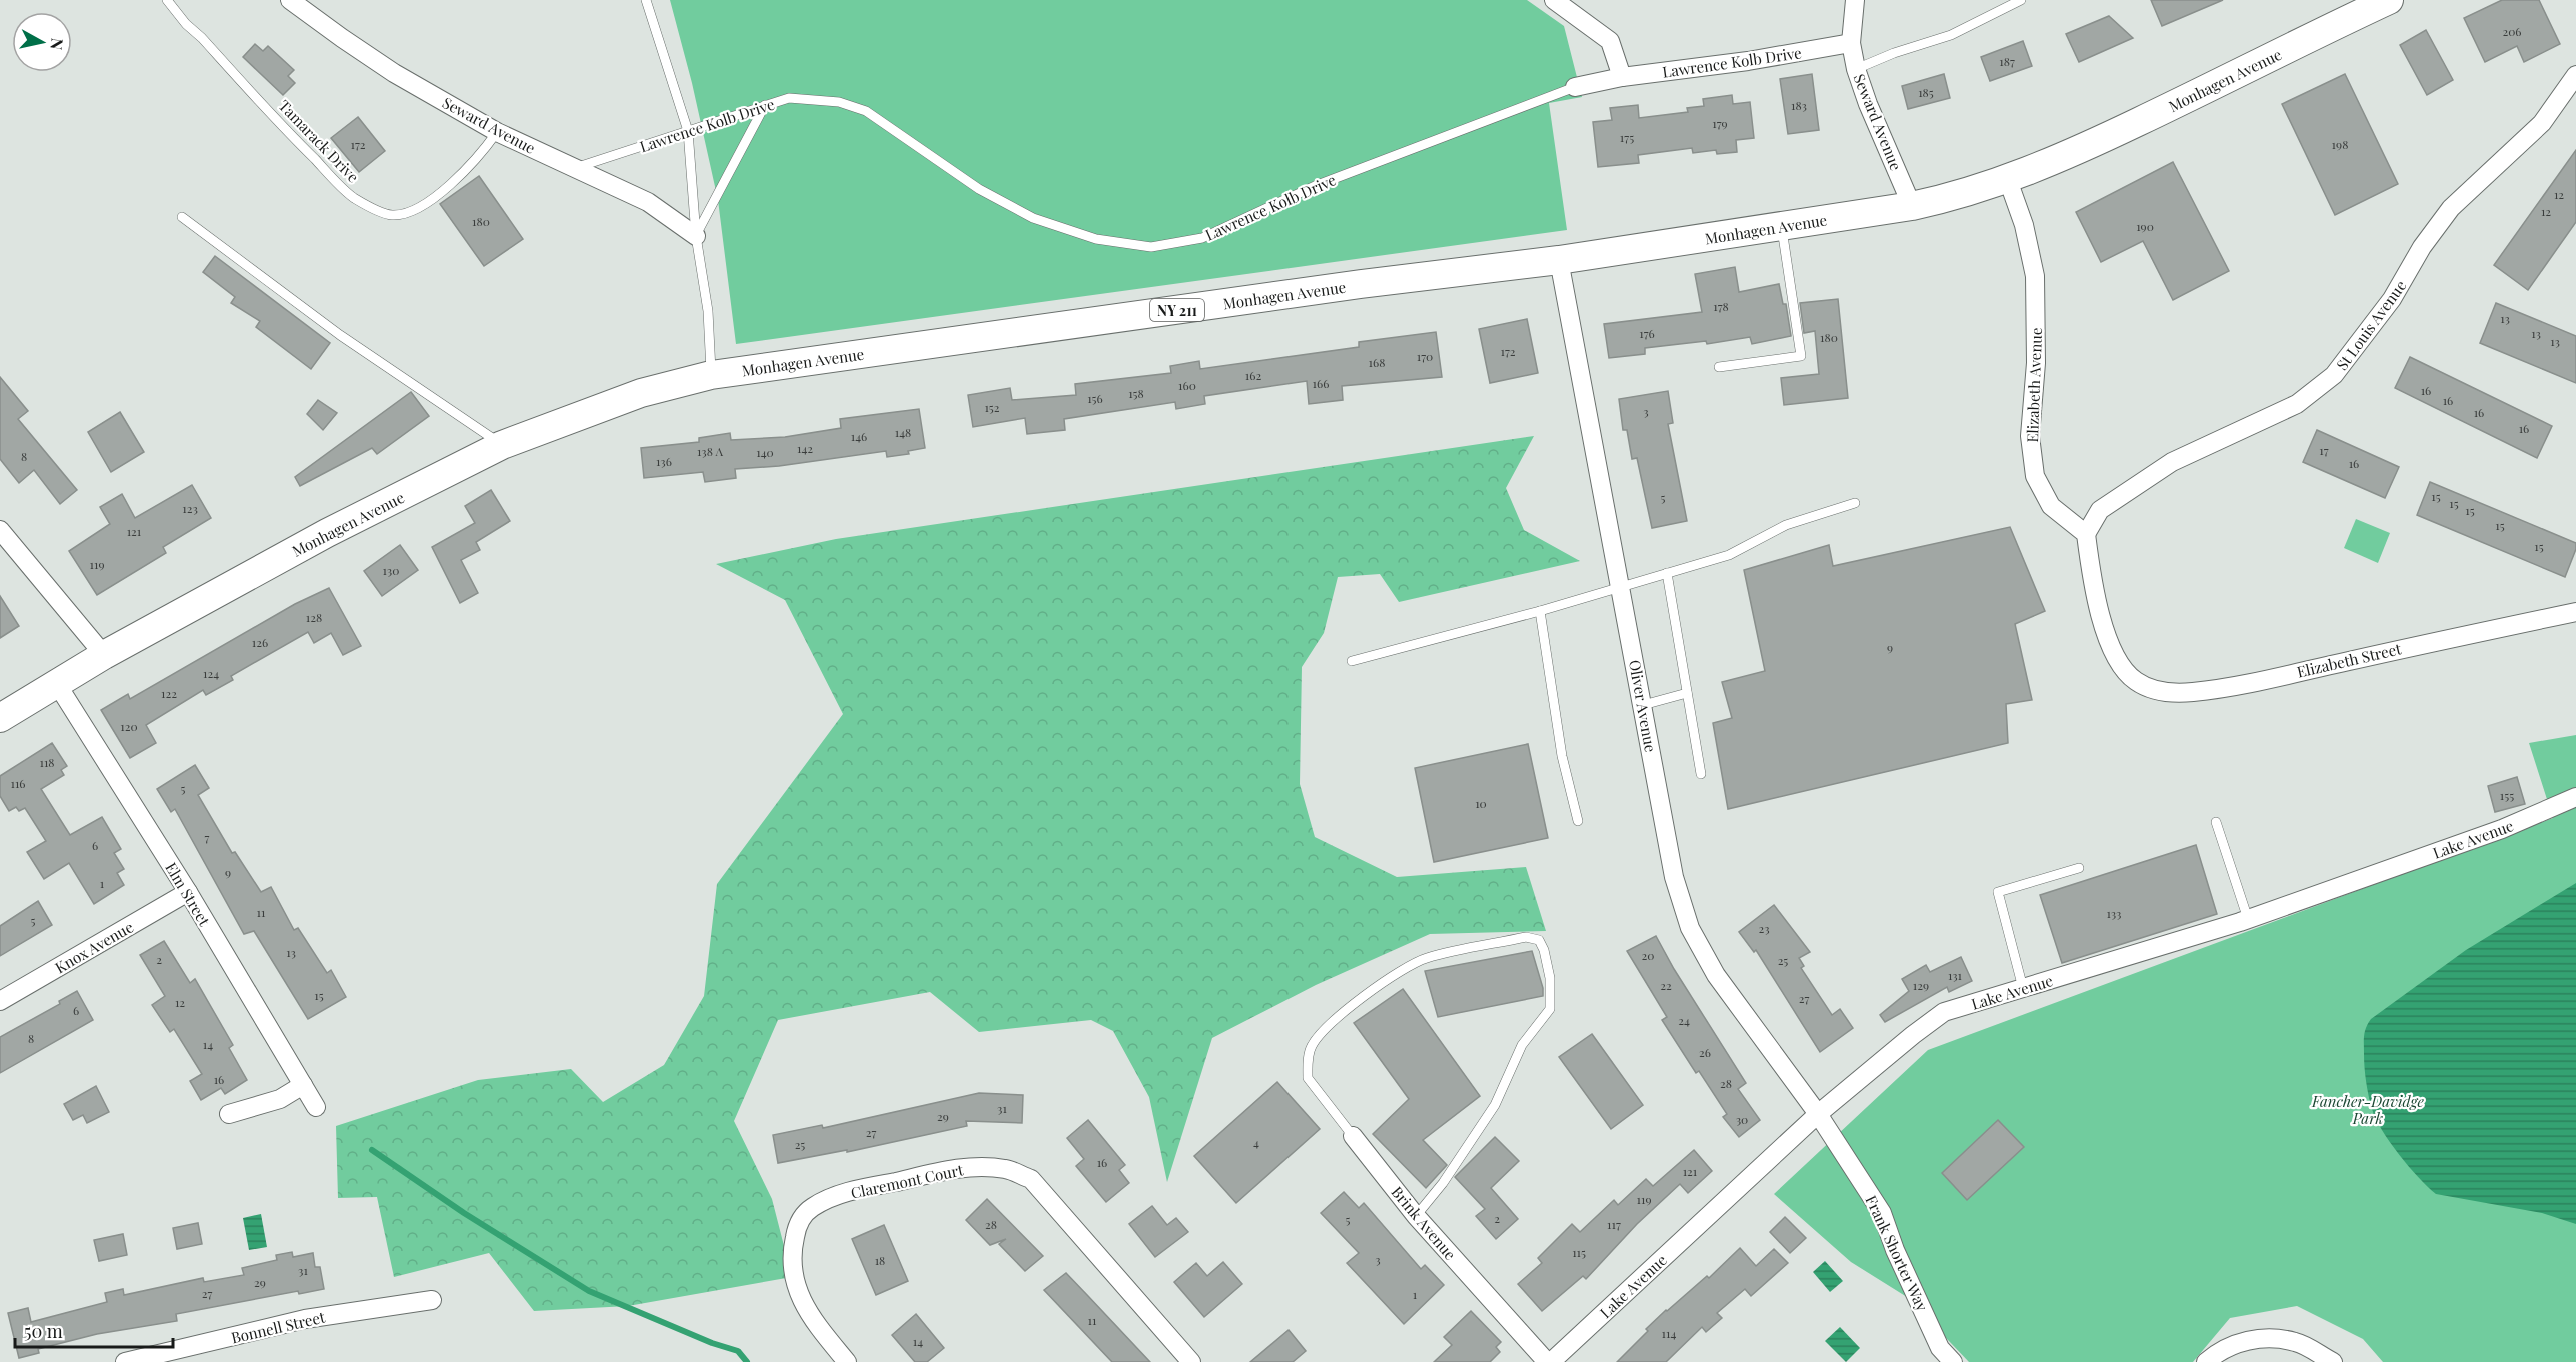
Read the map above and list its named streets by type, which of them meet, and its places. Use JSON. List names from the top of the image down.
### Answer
{
  "streets": {
    "main road": ["Monhagen Avenue", "NY 211"],
    "street": [
      "Lawrence Kolb Drive",
      "Seward Avenue",
      "St Louis Avenue",
      "Elizabeth Avenue",
      "Elizabeth Street",
      "Oliver Avenue",
      "Lake Avenue",
      "Elm Street",
      "Knox Avenue",
      "Claremont Court",
      "Brink Avenue",
      "Frank Shorter Way",
      "Bonnell Street"
    ],
    "lane": ["Tamarack Drive"]
  },
  "crossings": [
    ["Lawrence Kolb Drive", "Seward Avenue"],
    ["Monhagen Avenue", "Seward Avenue"],
    ["Monhagen Avenue", "Elizabeth Avenue"],
    ["Monhagen Avenue", "Oliver Avenue"],
    ["Monhagen Avenue", "Elm Street"],
    ["Seward Avenue", "Tamarack Drive"],
    ["St Louis Avenue", "Elizabeth Avenue"],
    ["St Louis Avenue", "Elizabeth Street"],
    ["Elizabeth Avenue", "Elizabeth Street"],
    ["Oliver Avenue", "Lake Avenue"],
    ["Oliver Avenue", "Frank Shorter Way"],
    ["Lake Avenue", "Brink Avenue"],
    ["Lake Avenue", "Frank Shorter Way"],
    ["Elm Street", "Knox Avenue"]
  ],
  "parks": ["Fancher-Davidge Park"],
  "house_numbers": [
    "206",
    "187",
    "185",
    "183",
    "179",
    "175",
    "172",
    "198",
    "12",
    "12",
    "180",
    "190",
    "178",
    "13",
    "176",
    "13",
    "180",
    "13",
    "172",
    "170",
    "168",
    "162",
    "166",
    "160",
    "16",
    "158",
    "156",
    "16",
    "152",
    "3",
    "16",
    "16",
    "148",
    "146",
    "142",
    "17",
    "138 A",
    "140",
    "8",
    "136",
    "16",
    "15",
    "5",
    "15",
    "123",
    "15",
    "15",
    "121",
    "15",
    "119",
    "130",
    "128",
    "126",
    "9",
    "124",
    "122",
    "120",
    "118",
    "116",
    "5",
    "155",
    "10",
    "7",
    "6",
    "9",
    "1",
    "11",
    "133",
    "5",
    "23",
    "13",
    "20",
    "2",
    "25",
    "131",
    "22",
    "129",
    "15",
    "27",
    "12",
    "6",
    "24",
    "8",
    "14",
    "26",
    "16",
    "28",
    "31",
    "29",
    "30",
    "27",
    "4",
    "25",
    "16",
    "121",
    "119",
    "2",
    "5",
    "28",
    "117",
    "115",
    "3",
    "18",
    "31",
    "29",
    "27",
    "1",
    "11",
    "114",
    "14"
  ],
  "scale_bar": "50 m",
  "north": "right"
}
